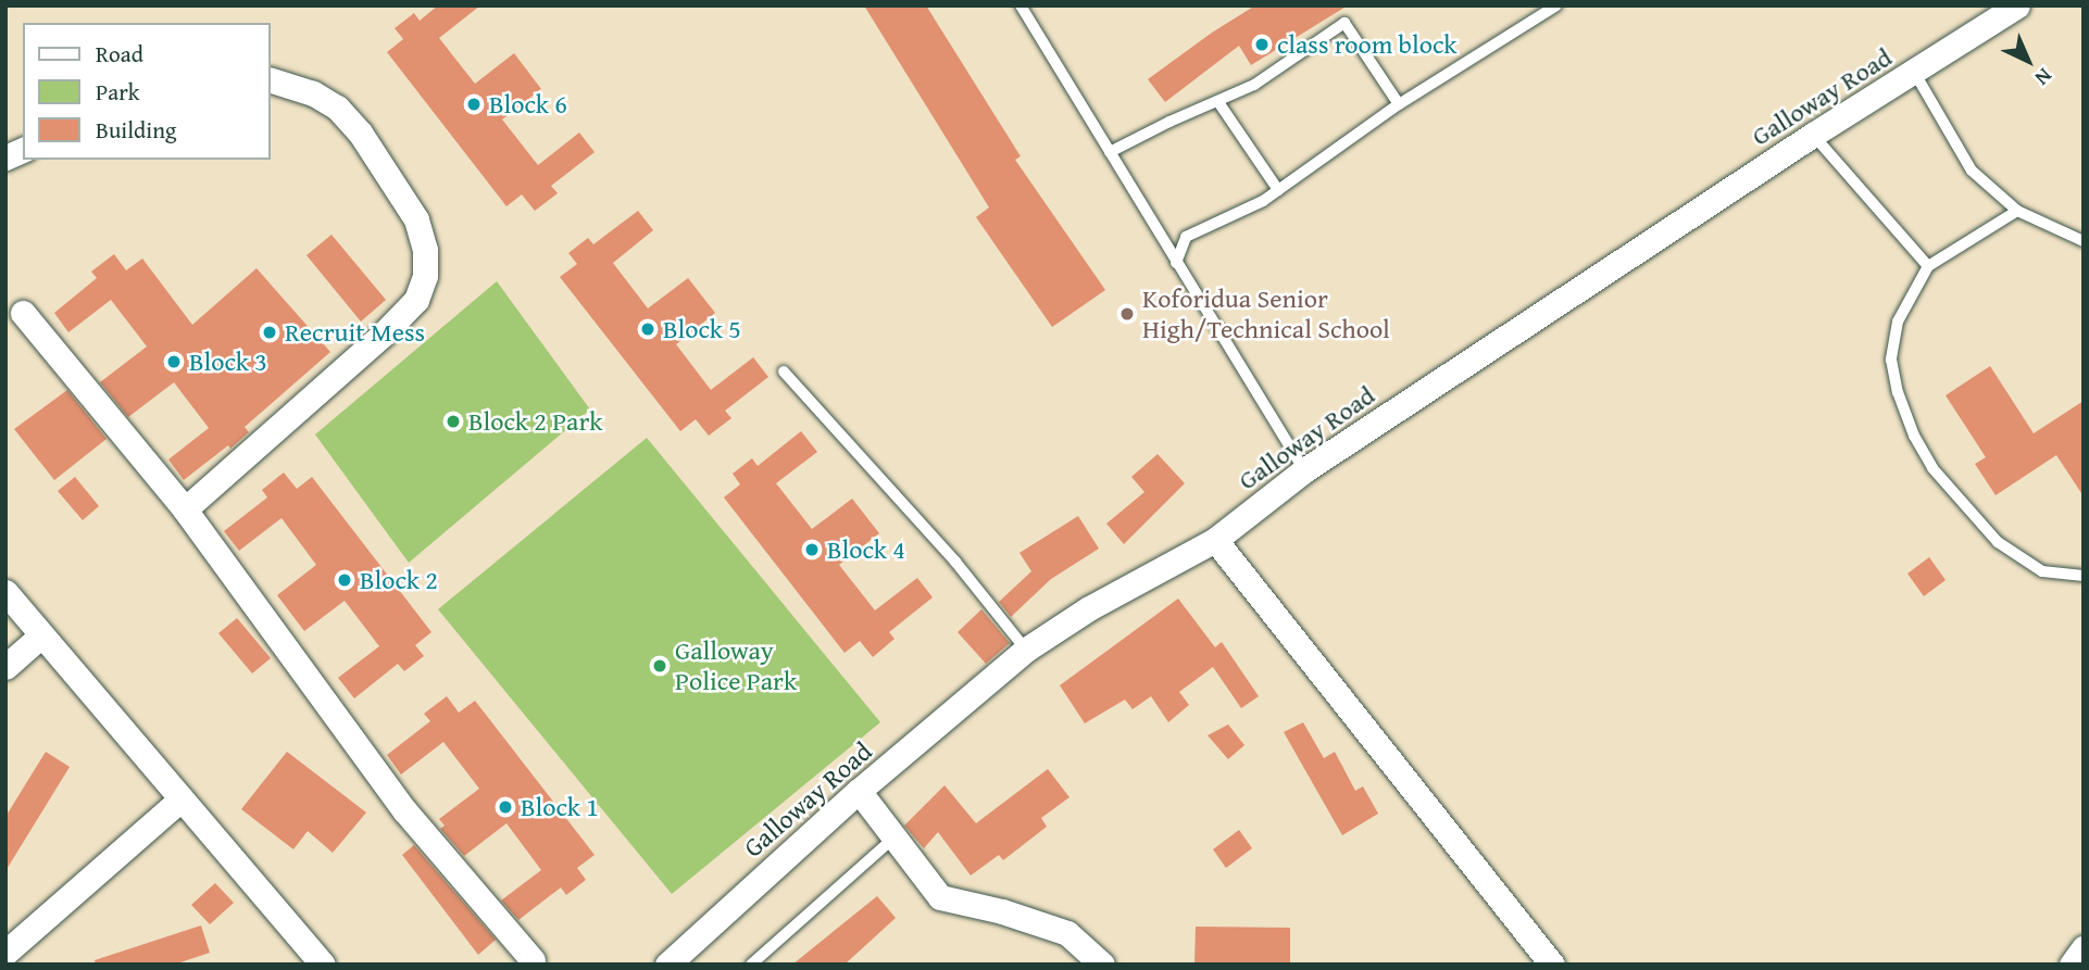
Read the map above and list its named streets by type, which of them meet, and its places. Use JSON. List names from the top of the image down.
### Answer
{
  "streets": {
    "street": ["Galloway Road"]
  },
  "places": [
    "class room block",
    "Block 6",
    "Koforidua Senior High/Technical School",
    "Block 5",
    "Recruit Mess",
    "Block 3",
    "Block 2 Park",
    "Block 4",
    "Block 2",
    "Galloway Police Park",
    "Block 1"
  ],
  "legend": ["Road", "Park", "Building"],
  "north": "bottom right"
}
